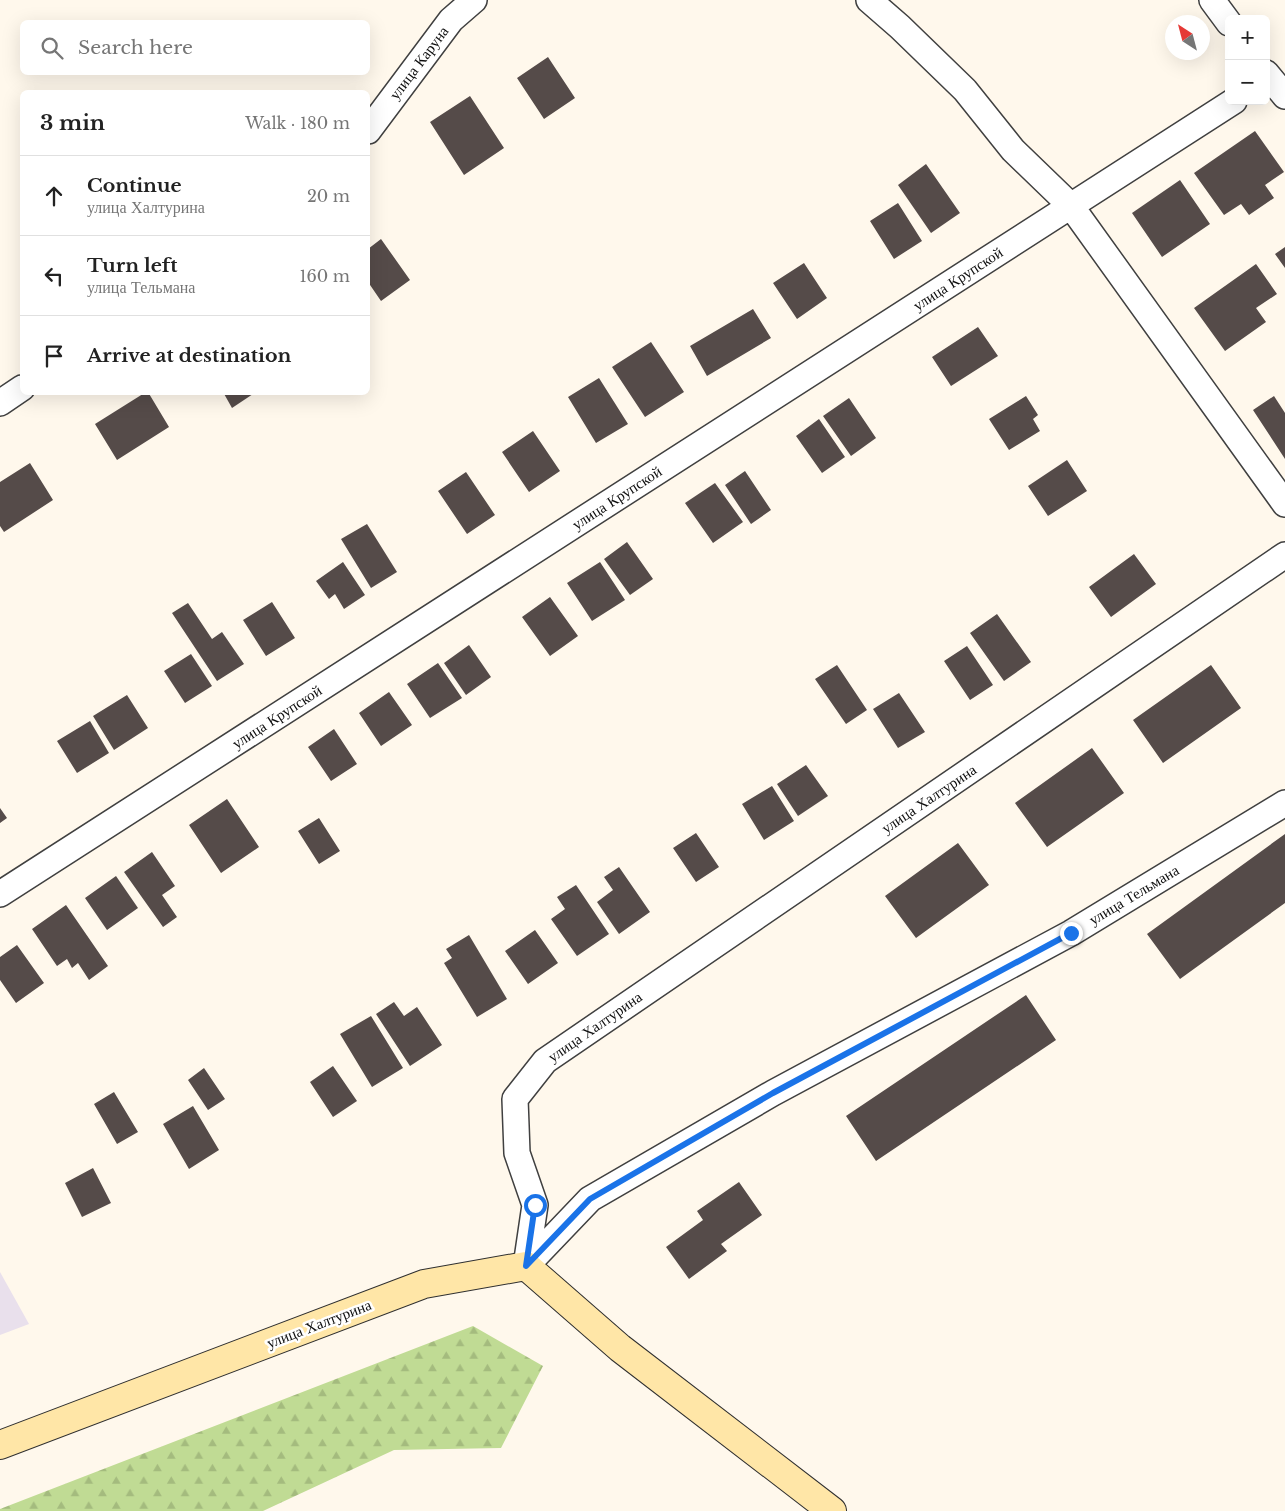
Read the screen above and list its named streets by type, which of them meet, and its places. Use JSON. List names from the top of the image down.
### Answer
{
  "streets": {
    "main road": ["улица Халтурина"],
    "street": ["улица Каруна", "улица Крупской", "улица Тельмана"]
  },
  "crossings": [
    ["улица Халтурина", "улица Тельмана"]
  ],
  "north": "top left",
  "page": {
    "map_buttons": ["+", "−"],
    "search": "Search here",
    "heading": ["3 min", "Walk · 180 m"],
    "list": [
      ["Continue", "улица Халтурина", "20 m"],
      ["Turn left", "улица Тельмана", "160 m"],
      "Arrive at destination"
    ]
  }
}
